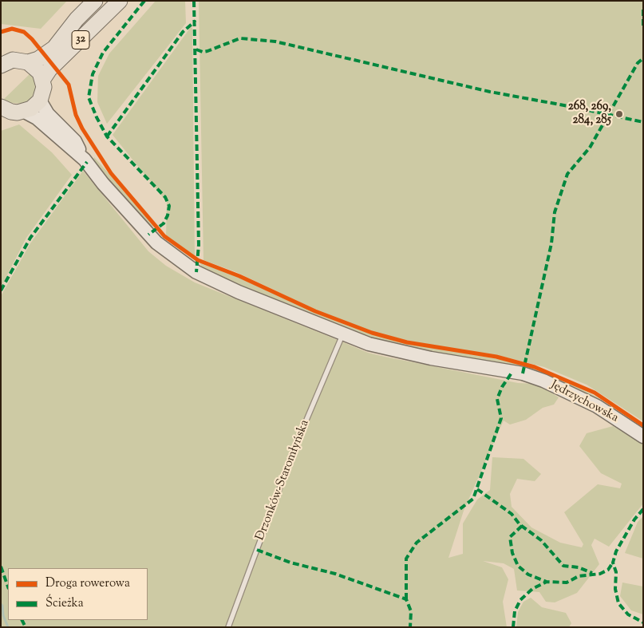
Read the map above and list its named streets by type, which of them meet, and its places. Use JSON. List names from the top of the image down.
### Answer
{
  "streets": {
    "main road": ["32", "Jędrzychowska"],
    "lane": ["Drzonków-Staromłyńska"]
  },
  "crossings": [
    ["Jędrzychowska", "Drzonków-Staromłyńska"]
  ],
  "places": ["268, 269, 284, 285"],
  "legend": ["Droga rowerowa", "Ścieżka"]
}
